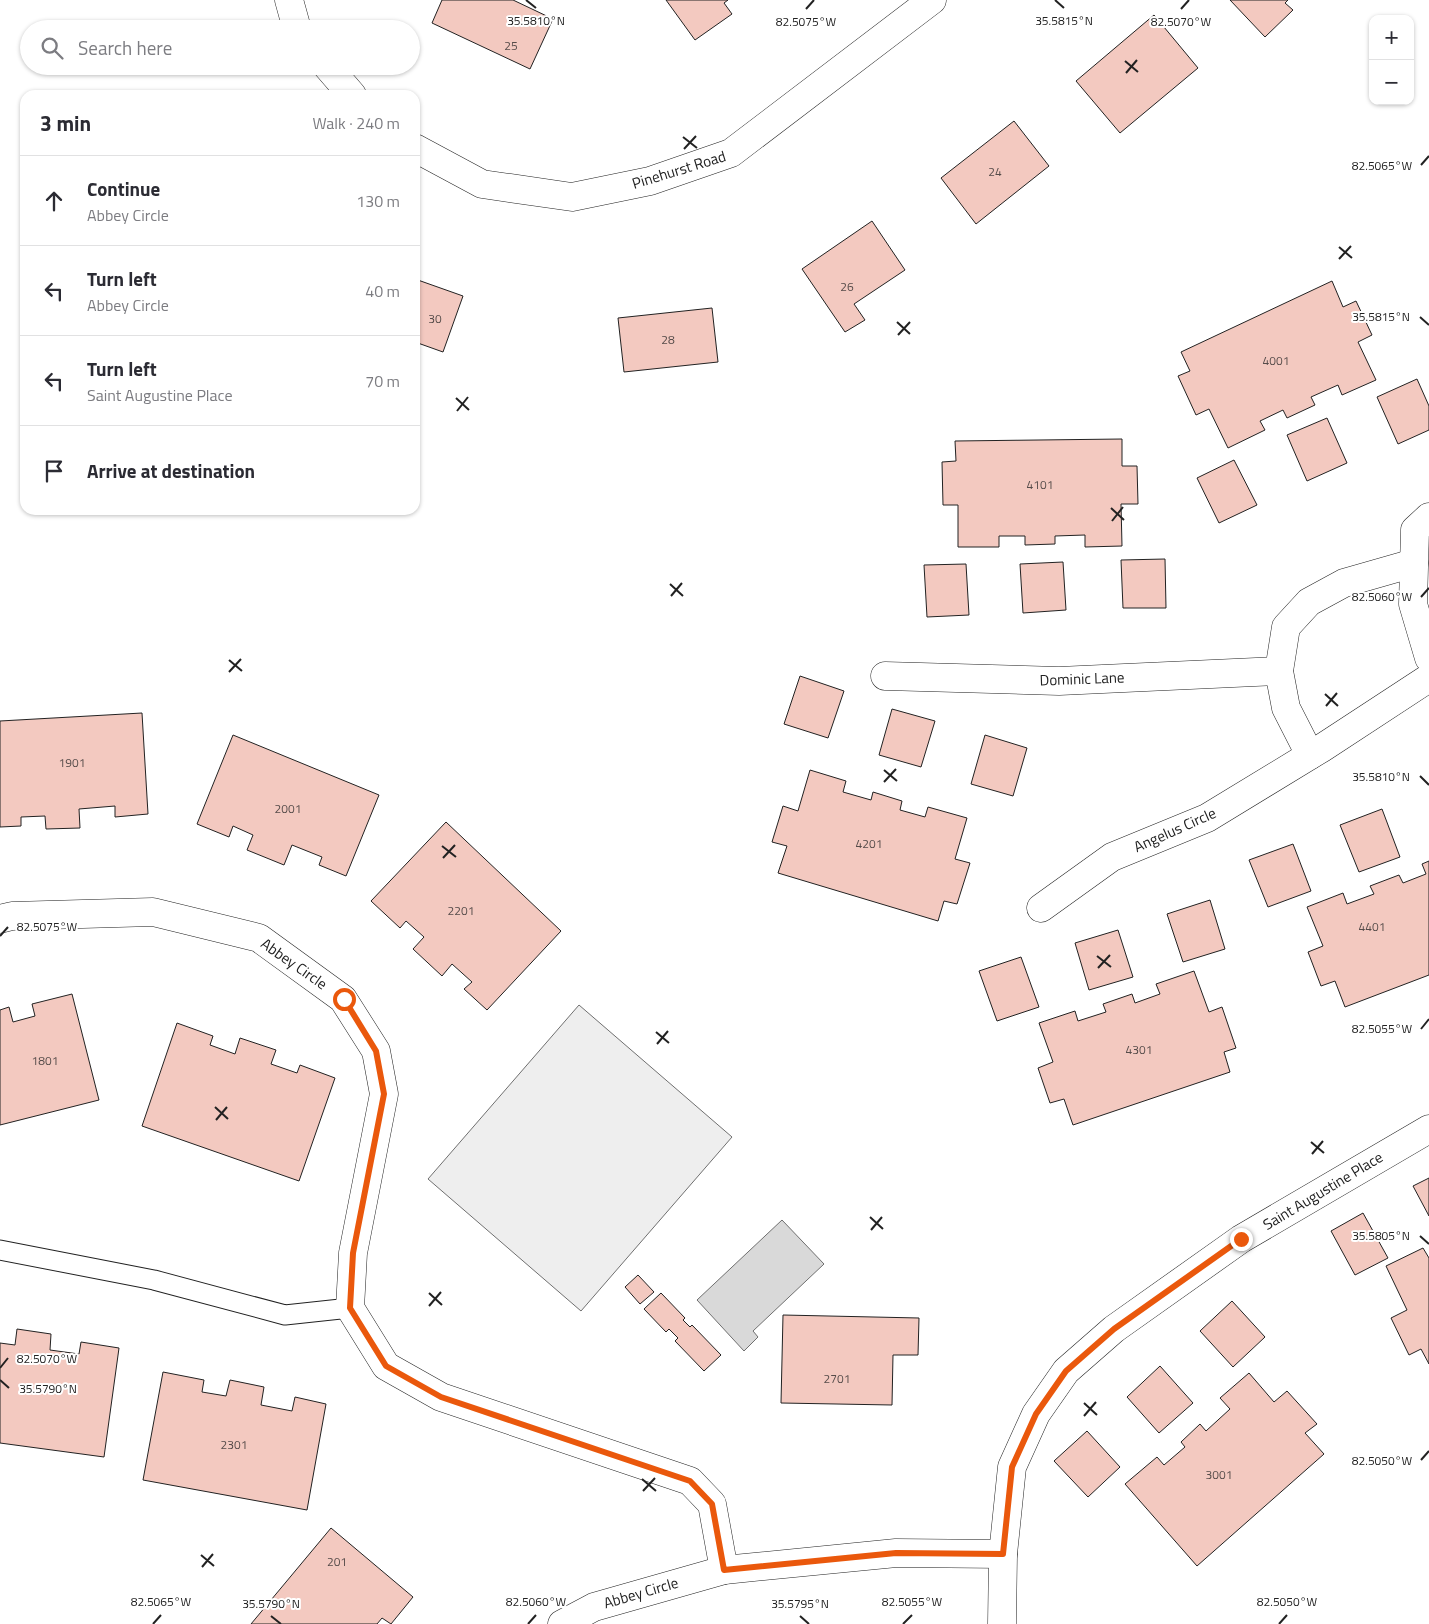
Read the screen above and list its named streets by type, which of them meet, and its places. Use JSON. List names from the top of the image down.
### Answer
{
  "streets": {
    "street": [
      "Pinehurst Road",
      "Dominic Lane",
      "Angelus Circle",
      "Abbey Circle",
      "Saint Augustine Place"
    ]
  },
  "crossings": [
    ["Abbey Circle", "Saint Augustine Place"]
  ],
  "house_numbers": [
    "25",
    "24",
    "26",
    "30",
    "28",
    "4001",
    "4101",
    "1901",
    "2001",
    "4201",
    "2201",
    "4401",
    "4301",
    "1801",
    "2701",
    "2301",
    "3001",
    "201"
  ],
  "page": {
    "map_buttons": ["+", "−"],
    "search": "Search here",
    "heading": ["3 min", "Walk · 240 m"],
    "list": [
      ["Continue", "Abbey Circle", "130 m"],
      ["Turn left", "Abbey Circle", "40 m"],
      ["Turn left", "Saint Augustine Place", "70 m"],
      "Arrive at destination"
    ]
  },
  "coordinates": [
    "35.5810°N",
    "35.5815°N",
    "82.5075°W",
    "82.5070°W",
    "82.5065°W",
    "82.5060°W",
    "82.5055°W",
    "35.5805°N",
    "35.5790°N",
    "82.5050°W",
    "35.5795°N"
  ]
}
